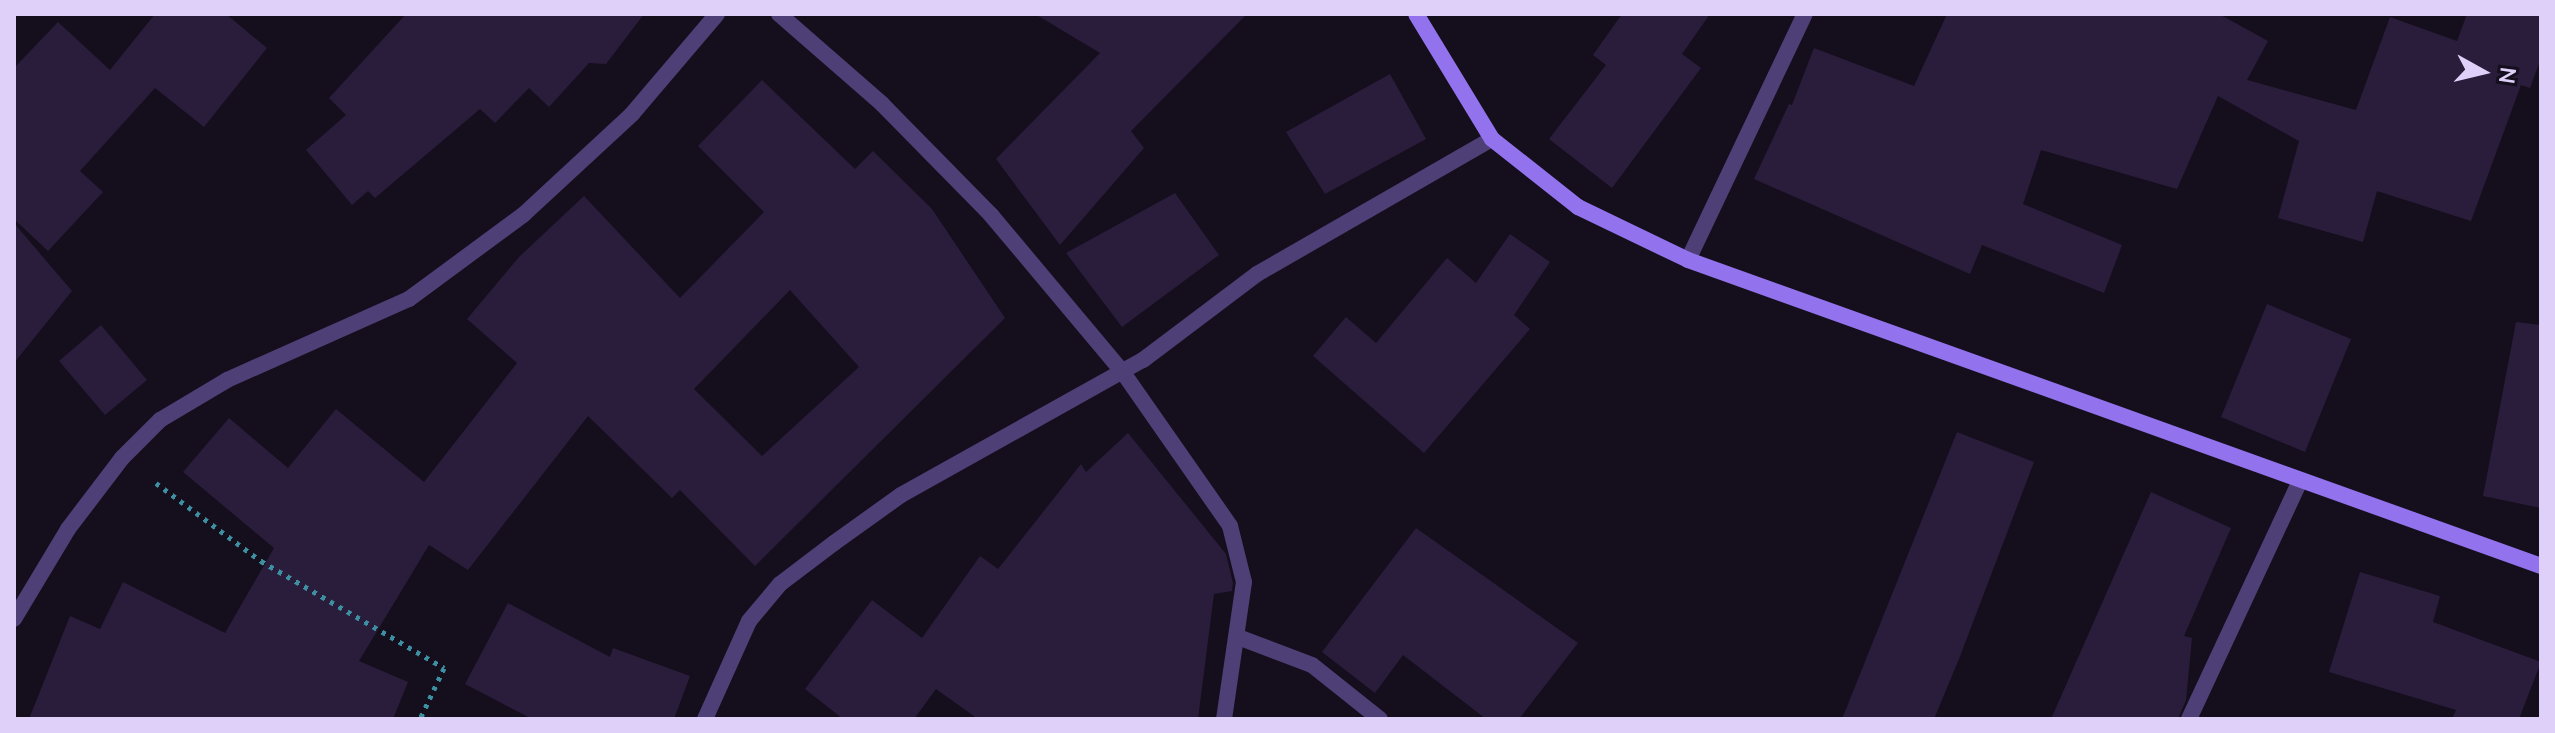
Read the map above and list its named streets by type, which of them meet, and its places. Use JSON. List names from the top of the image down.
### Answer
{
  "north": "right"
}
